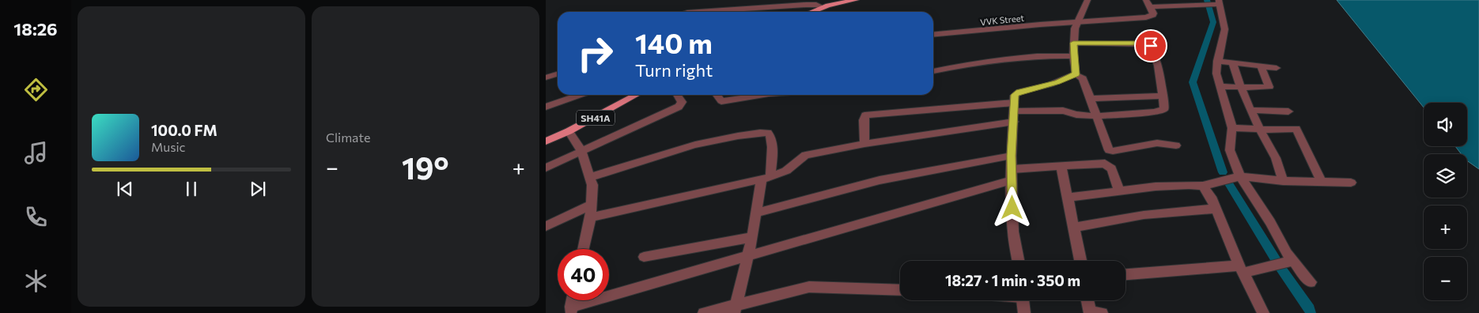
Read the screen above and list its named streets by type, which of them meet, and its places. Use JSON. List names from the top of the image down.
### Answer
{
  "streets": {
    "main road": ["SH41A"],
    "street": ["VVK Street"]
  },
  "page": {
    "tabs": "18:26",
    "tile": "Climate",
    "turn": ["140 m", "Turn right"],
    "map_buttons": ["+", "−"],
    "song": ["100.0 FM", "Music"],
    "heat": ["−", "19°", "+"],
    "limit": "40",
    "trip": "18:27 · 1 min · 350 m"
  }
}
